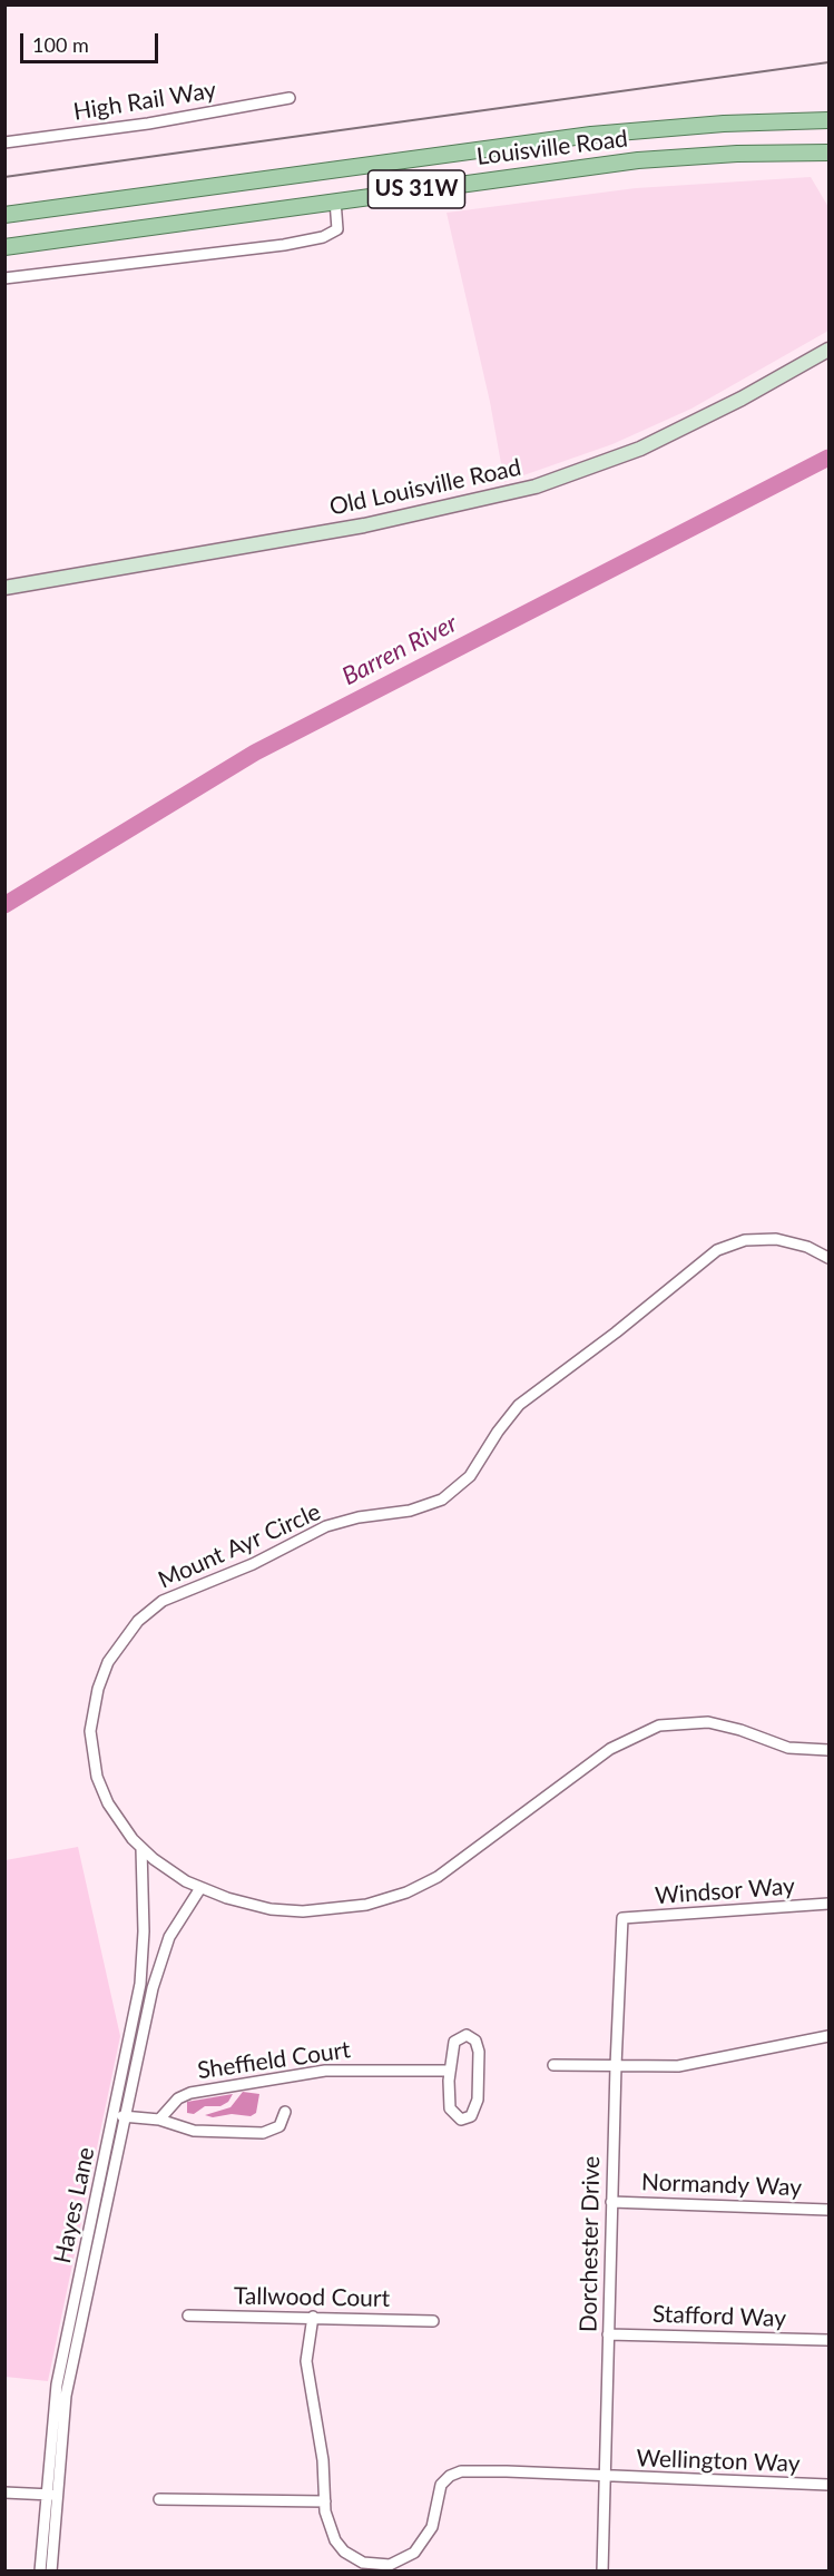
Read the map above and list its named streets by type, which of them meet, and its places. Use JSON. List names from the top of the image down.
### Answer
{
  "streets": {
    "main road": ["Louisville Road", "US 31W"],
    "street": [
      "High Rail Way",
      "Old Louisville Road",
      "Mount Ayr Circle",
      "Windsor Way",
      "Sheffield Court",
      "Normandy Way",
      "Hayes Lane",
      "Dorchester Drive",
      "Tallwood Court",
      "Stafford Way",
      "Wellington Way"
    ]
  },
  "crossings": [
    ["Mount Ayr Circle", "Hayes Lane"],
    ["Windsor Way", "Dorchester Drive"],
    ["Normandy Way", "Dorchester Drive"],
    ["Dorchester Drive", "Stafford Way"],
    ["Dorchester Drive", "Wellington Way"],
    ["Tallwood Court", "Wellington Way"]
  ],
  "water": ["Barren River"],
  "scale_bar": "100 m"
}
